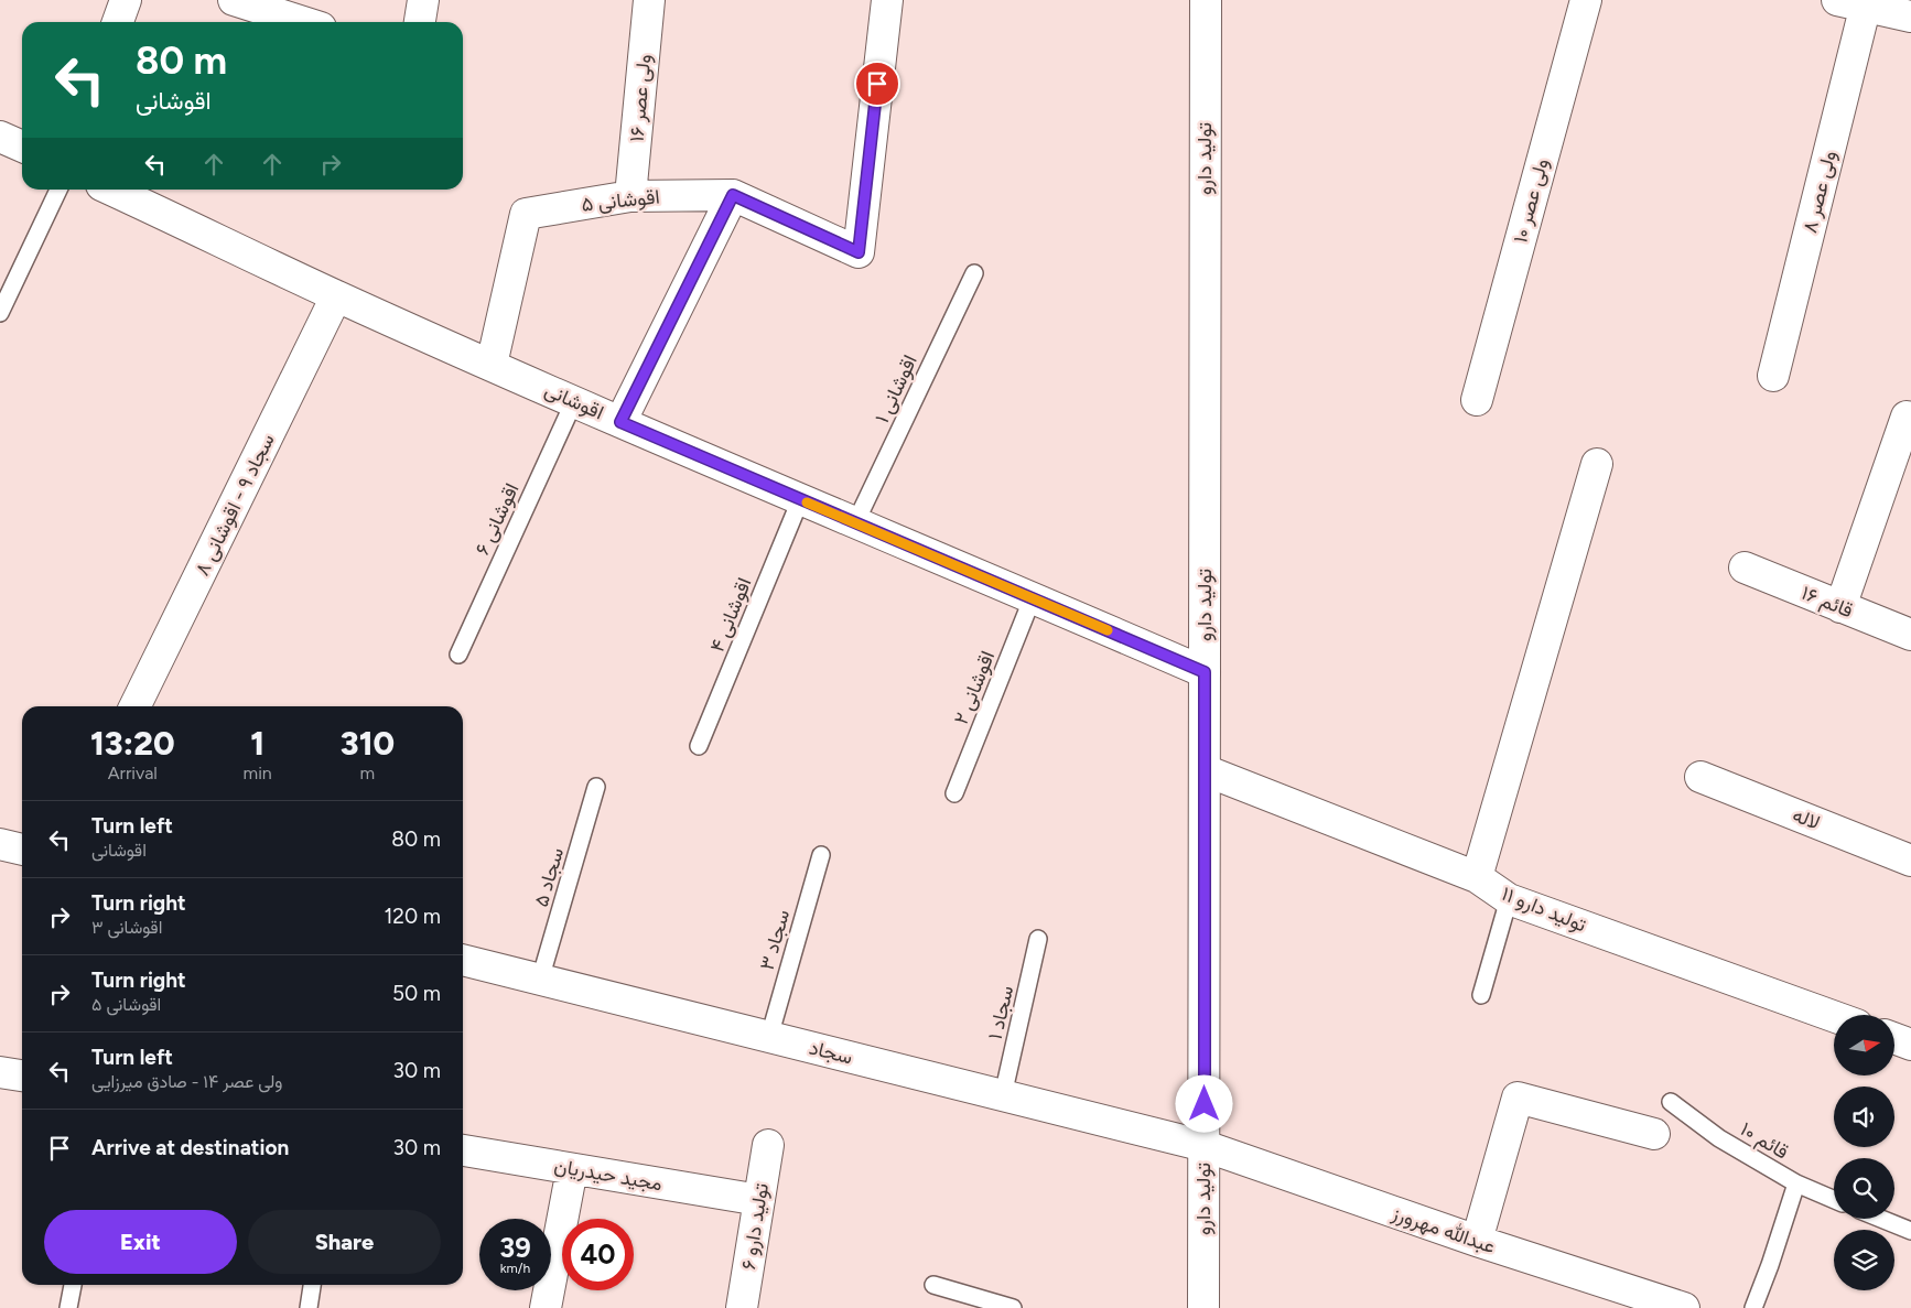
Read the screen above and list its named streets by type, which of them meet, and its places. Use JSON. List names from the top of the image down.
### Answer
{
  "streets": {
    "street": [
      "ولی عصر ۱۶",
      "تولید دارو",
      "ولی عصر ۸",
      "اقوشانی ۵",
      "ولی عصر ۱۰",
      "اقوشانی",
      "سجاد ۹ - اقوشانی ۸",
      "قائم ۱۶",
      "لاله",
      "تولید دارو ۱۱",
      "سجاد",
      "مجید حیدریان",
      "تولید دارو ۶",
      "عبدالله مهرورز"
    ],
    "lane": [
      "اقوشانی ۱",
      "اقوشانی ۶",
      "اقوشانی ۴",
      "اقوشانی ۲",
      "سجاد ۵",
      "سجاد ۳",
      "سجاد ۱",
      "قائم ۱۰"
    ]
  },
  "crossings": [
    ["ولی عصر ۱۶", "اقوشانی ۵"],
    ["تولید دارو", "اقوشانی"],
    ["تولید دارو", "تولید دارو ۱۱"],
    ["تولید دارو", "سجاد"],
    ["تولید دارو", "عبدالله مهرورز"],
    ["اقوشانی ۵", "اقوشانی"],
    ["اقوشانی ۱", "اقوشانی"],
    ["اقوشانی", "سجاد ۹ - اقوشانی ۸"],
    ["اقوشانی", "اقوشانی ۶"],
    ["اقوشانی", "اقوشانی ۴"],
    ["اقوشانی", "اقوشانی ۲"],
    ["سجاد ۵", "سجاد"],
    ["سجاد ۳", "سجاد"],
    ["سجاد ۱", "سجاد"],
    ["سجاد", "عبدالله مهرورز"],
    ["مجید حیدریان", "تولید دارو ۶"]
  ],
  "north": "right",
  "page": {
    "turn": ["80 m", "اقوشانی"],
    "eta": [
      "13:20",
      "Arrival",
      "1",
      "min",
      "310",
      "m"
    ],
    "list": [
      {
        "name": "Turn left",
        "note": "اقوشانی",
        "value": "80 m"
      },
      {
        "name": "Turn right",
        "note": "اقوشانی ۳",
        "value": "120 m"
      },
      {
        "name": "Turn right",
        "note": "اقوشانی ۵",
        "value": "50 m"
      },
      {
        "name": "Turn left",
        "note": "ولی عصر ۱۴ - صادق میرزایی",
        "value": "30 m"
      },
      {
        "name": "Arrive at destination",
        "value": "30 m"
      }
    ],
    "buttons": ["Exit", "Share"],
    "speed": "39 km/h",
    "limit": "40"
  }
}
